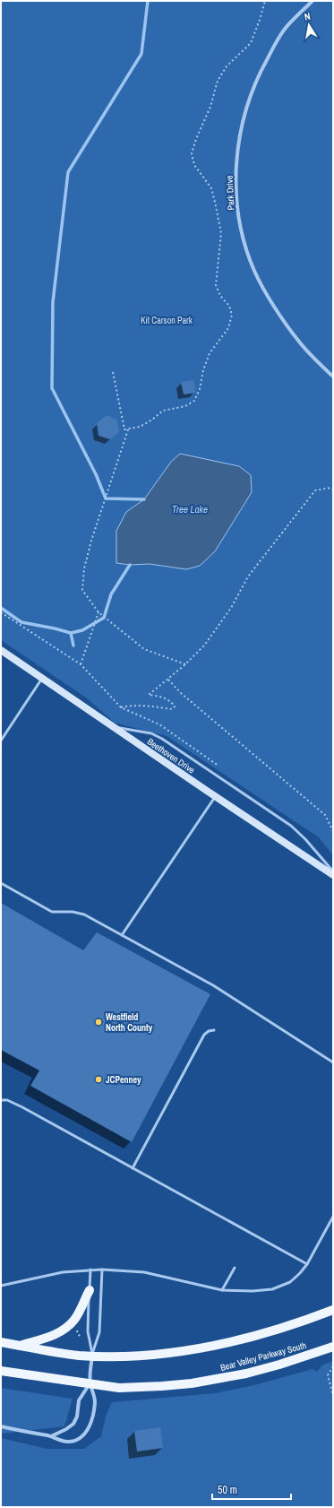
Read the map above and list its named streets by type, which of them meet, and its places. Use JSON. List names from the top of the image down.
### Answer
{
  "streets": {
    "main road": ["Beethoven Drive", "Bear Valley Parkway South"],
    "street": ["Park Drive"]
  },
  "water": ["Tree Lake"],
  "parks": ["Kit Carson Park"],
  "places": ["Westfield North County", "JCPenney"],
  "scale_bar": "50 m",
  "north": "top"
}
